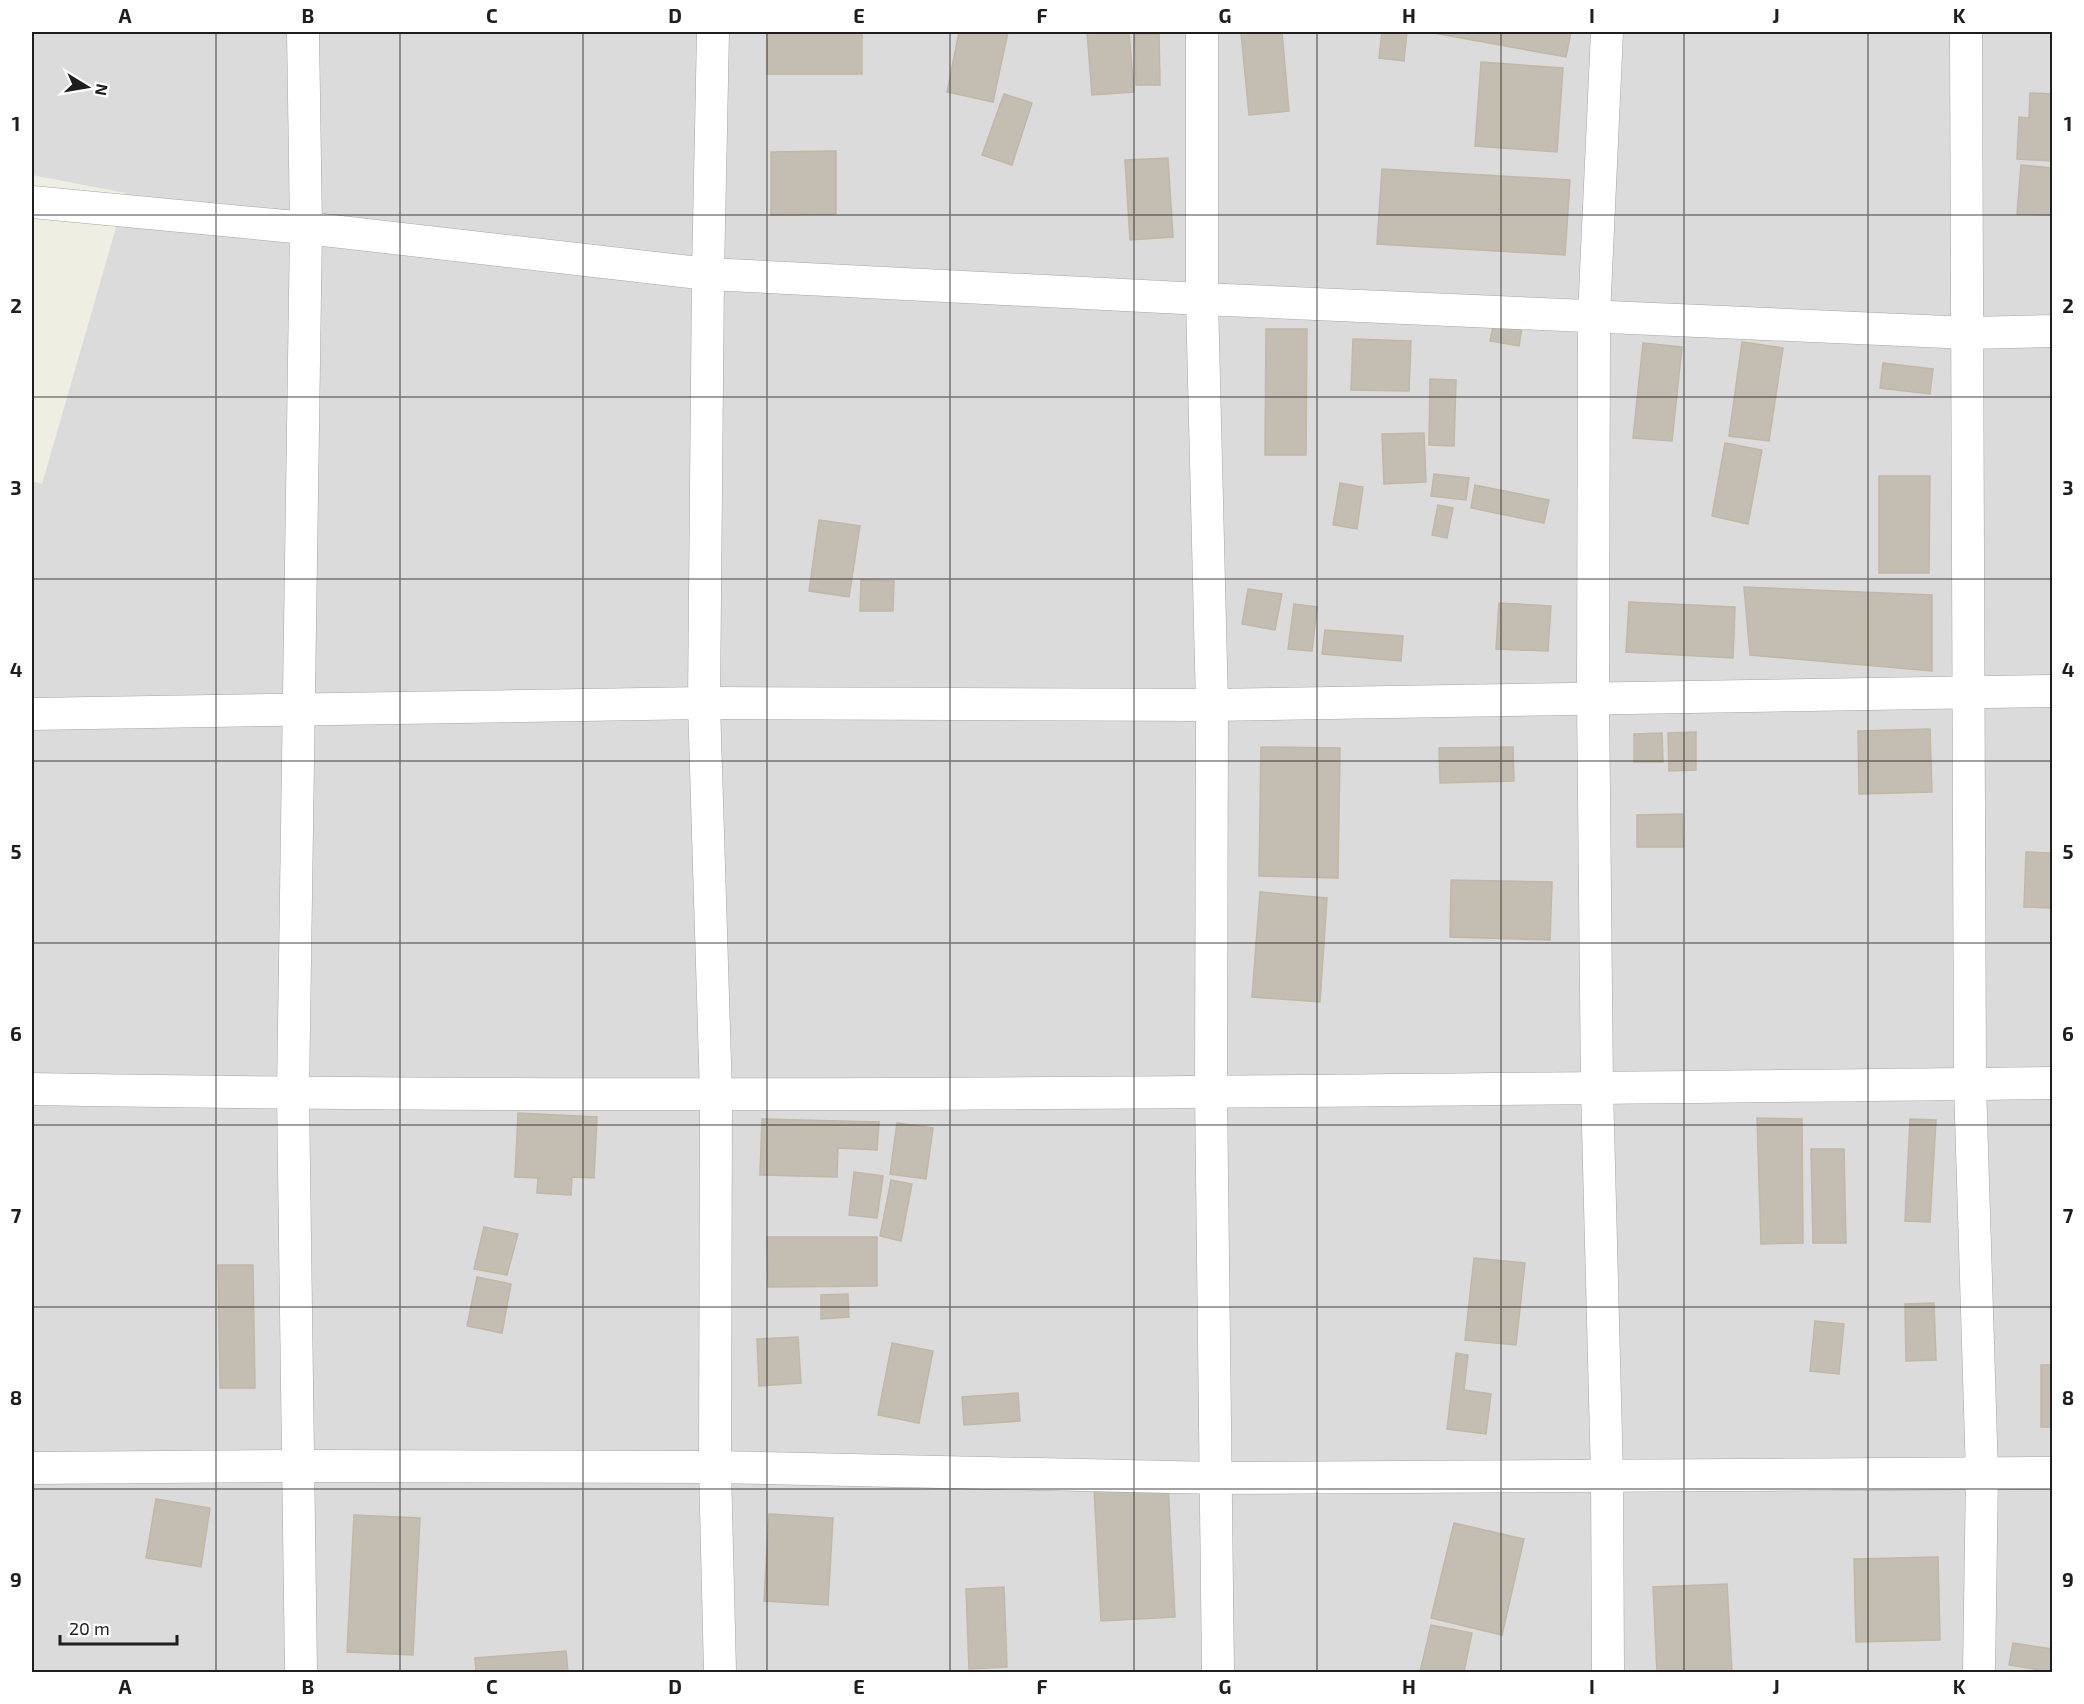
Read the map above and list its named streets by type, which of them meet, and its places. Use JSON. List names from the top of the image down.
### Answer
{
  "scale_bar": "20 m",
  "north": "right",
  "grid": {
    "columns": [
      "A",
      "B",
      "C",
      "D",
      "E",
      "F",
      "G",
      "H",
      "I",
      "J",
      "K"
    ],
    "rows": [
      "1",
      "2",
      "3",
      "4",
      "5",
      "6",
      "7",
      "8",
      "9"
    ]
  }
}
